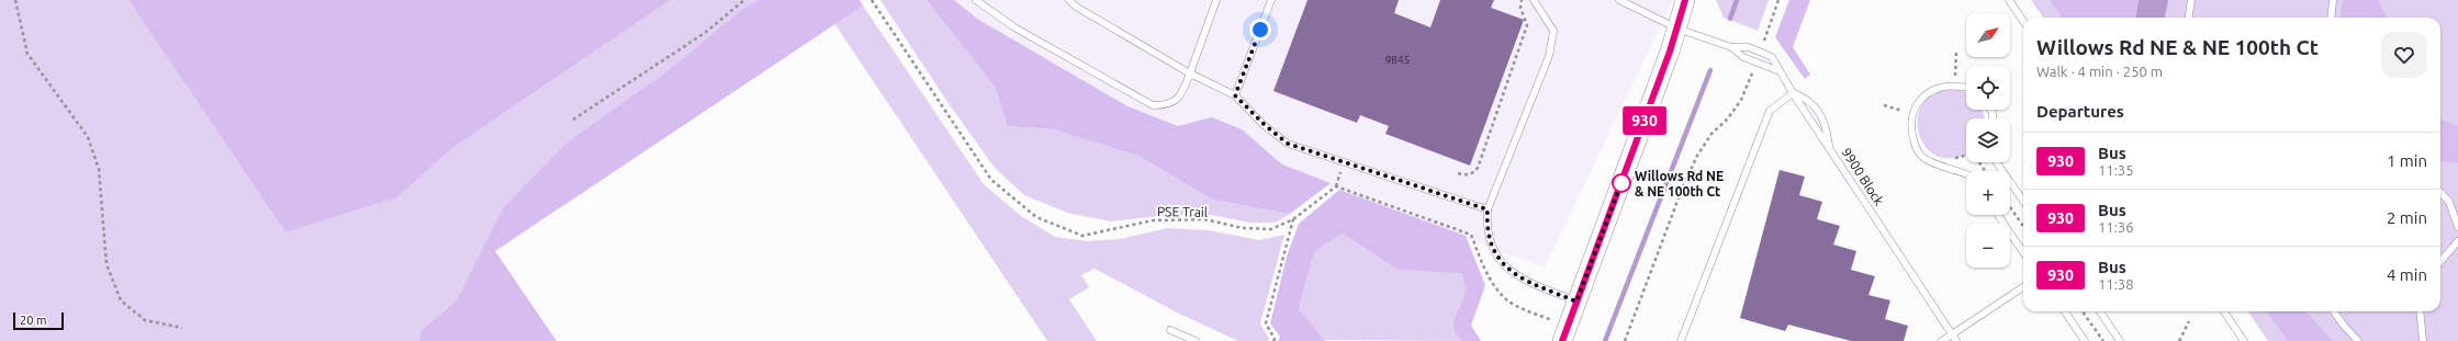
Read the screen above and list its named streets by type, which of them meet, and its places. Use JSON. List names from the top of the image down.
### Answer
{
  "streets": {
    "lane": ["9900 Block"],
    "path": ["PSE Trail"]
  },
  "places": ["Willows Rd NE & NE 100th Ct"],
  "lines": ["bus line 930"],
  "house_numbers": ["9845"],
  "scale_bar": "20 m",
  "north": "top right",
  "page": {
    "on_map": "930",
    "map_buttons": ["+", "−"],
    "heading": [
      ["Willows Rd NE & NE 100th Ct", "Walk · 4 min · 250 m"],
      "Departures"
    ],
    "list": [
      {
        "mark": "930",
        "name": "Bus",
        "note": "11:35",
        "value": "1 min"
      },
      {
        "mark": "930",
        "name": "Bus",
        "note": "11:36",
        "value": "2 min"
      },
      {
        "mark": "930",
        "name": "Bus",
        "note": "11:38",
        "value": "4 min"
      }
    ],
    "scale": "20 m"
  }
}
